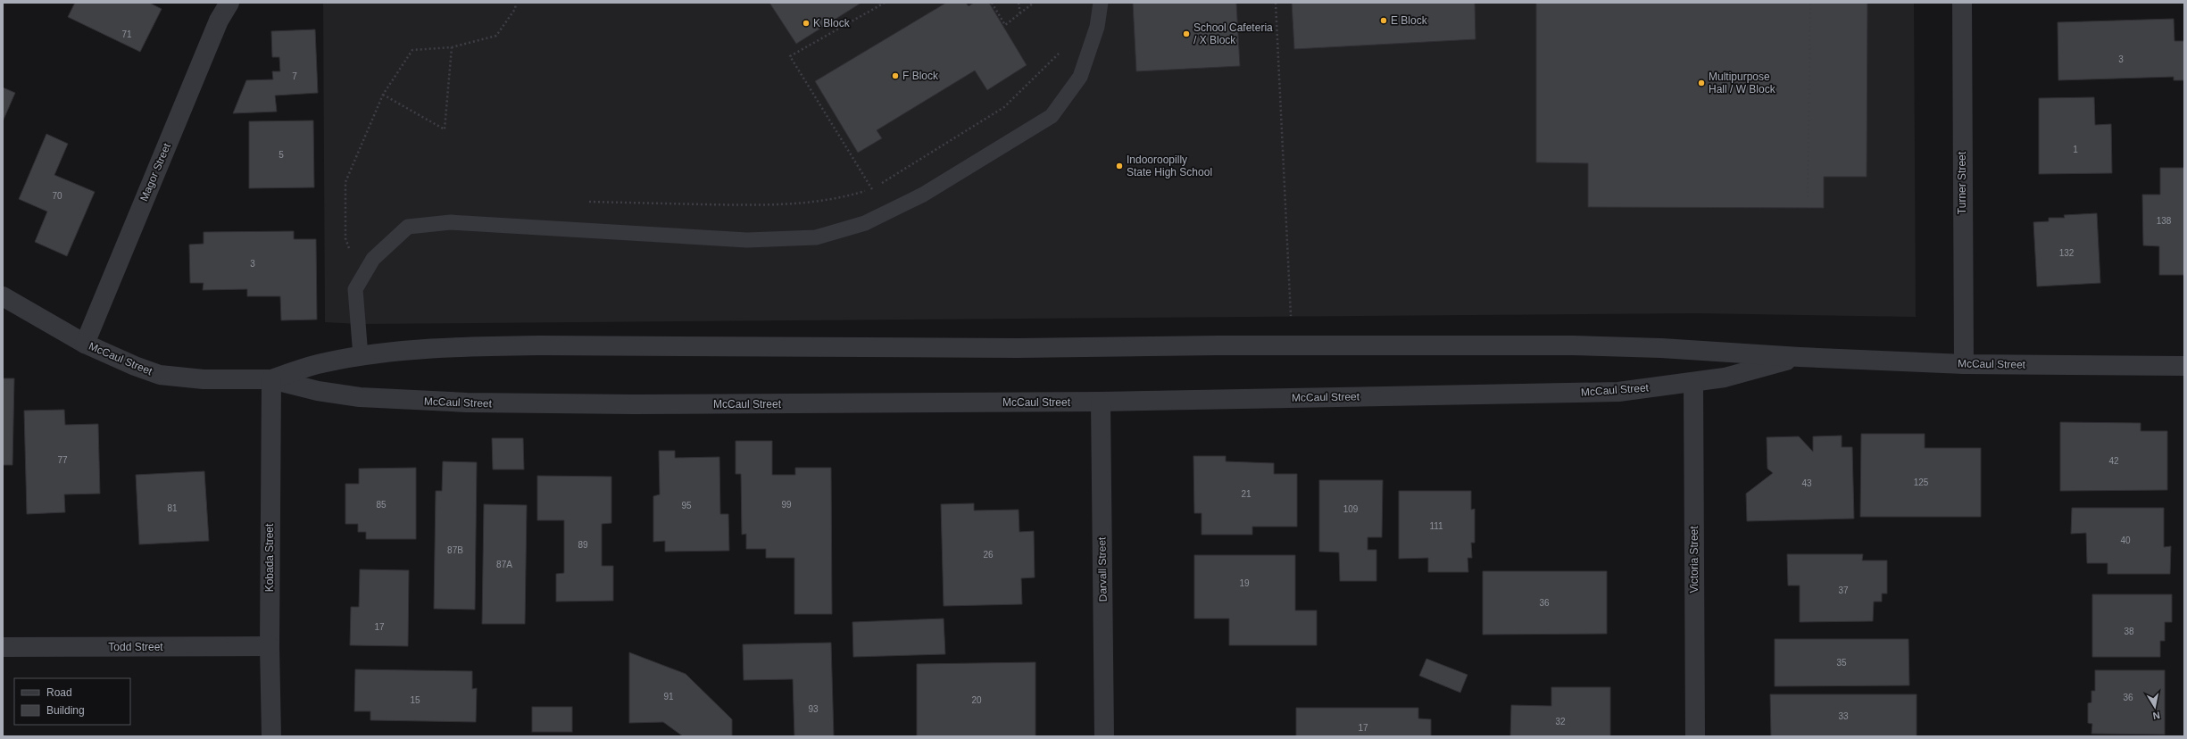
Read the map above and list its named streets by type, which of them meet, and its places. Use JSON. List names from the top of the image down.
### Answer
{
  "streets": {
    "street": [
      "Magor Street",
      "Turner Street",
      "McCaul Street",
      "Kobada Street",
      "Victoria Street",
      "Darvall Street",
      "Todd Street"
    ]
  },
  "crossings": [
    ["Magor Street", "McCaul Street"],
    ["Turner Street", "McCaul Street"],
    ["McCaul Street", "Kobada Street"],
    ["McCaul Street", "Victoria Street"],
    ["McCaul Street", "Darvall Street"],
    ["Kobada Street", "Todd Street"]
  ],
  "places": [
    "E Block",
    "K Block",
    "School Cafeteria / X Block",
    "F Block",
    "Multipurpose Hall / W Block",
    "Indooroopilly State High School"
  ],
  "house_numbers": [
    "71",
    "3",
    "7",
    "1",
    "5",
    "70",
    "138",
    "132",
    "3",
    "77",
    "42",
    "125",
    "43",
    "21",
    "85",
    "99",
    "95",
    "81",
    "109",
    "111",
    "40",
    "89",
    "87B",
    "26",
    "87A",
    "19",
    "37",
    "36",
    "17",
    "38",
    "35",
    "91",
    "36",
    "15",
    "20",
    "93",
    "33",
    "32",
    "17"
  ],
  "legend": ["Road", "Building"],
  "north": "bottom"
}
